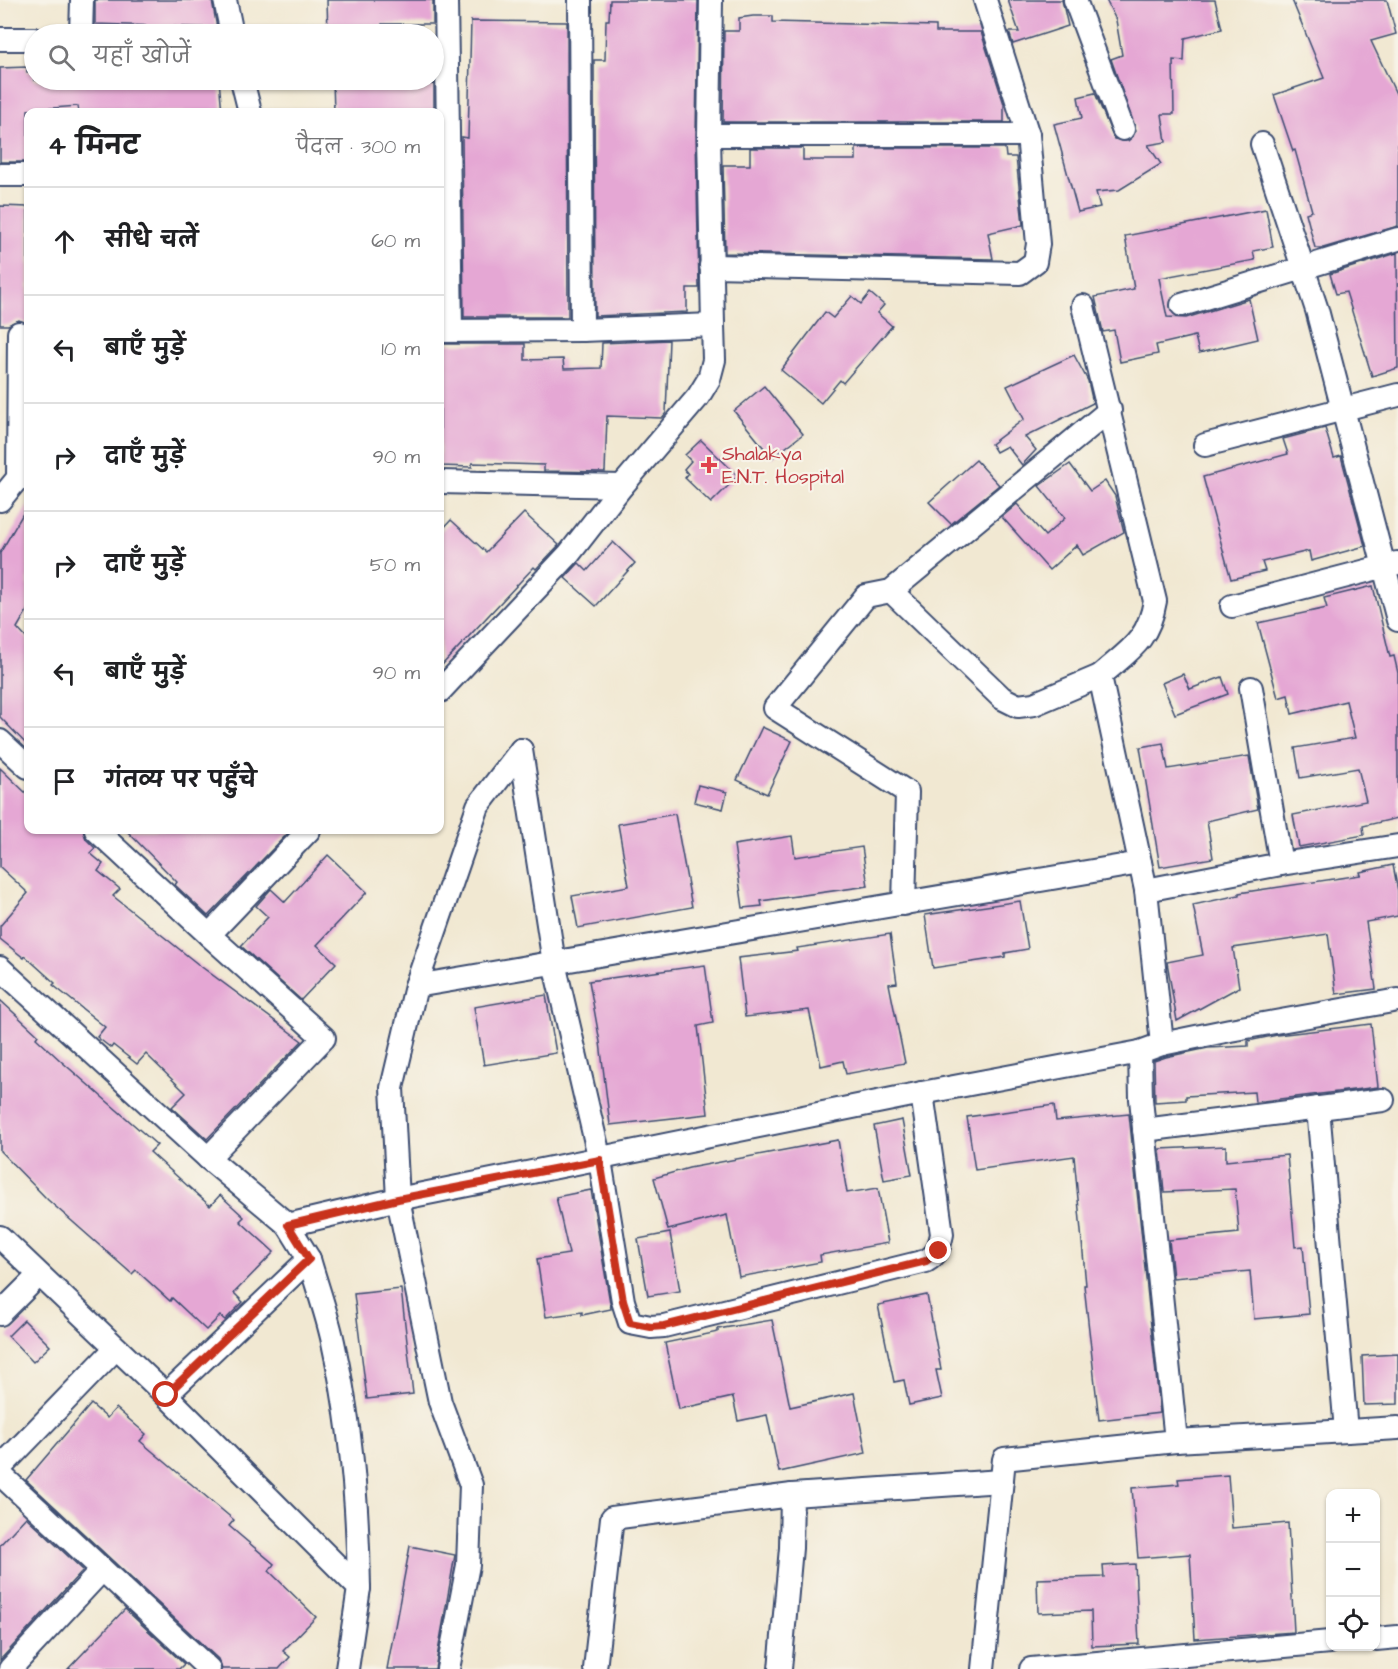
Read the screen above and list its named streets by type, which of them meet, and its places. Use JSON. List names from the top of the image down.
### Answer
{
  "places": {
    "health": ["Shalakya E.N.T. Hospital"]
  },
  "page": {
    "search": "यहाँ खोजें",
    "heading": ["4 मिनट", "पैदल · 300 m"],
    "list": [
      ["सीधे चलें", "60 m"],
      ["बाएँ मुड़ें", "10 m"],
      ["दाएँ मुड़ें", "90 m"],
      ["दाएँ मुड़ें", "50 m"],
      ["बाएँ मुड़ें", "90 m"],
      "गंतव्य पर पहुँचे"
    ],
    "map_buttons": ["+", "−"]
  }
}
